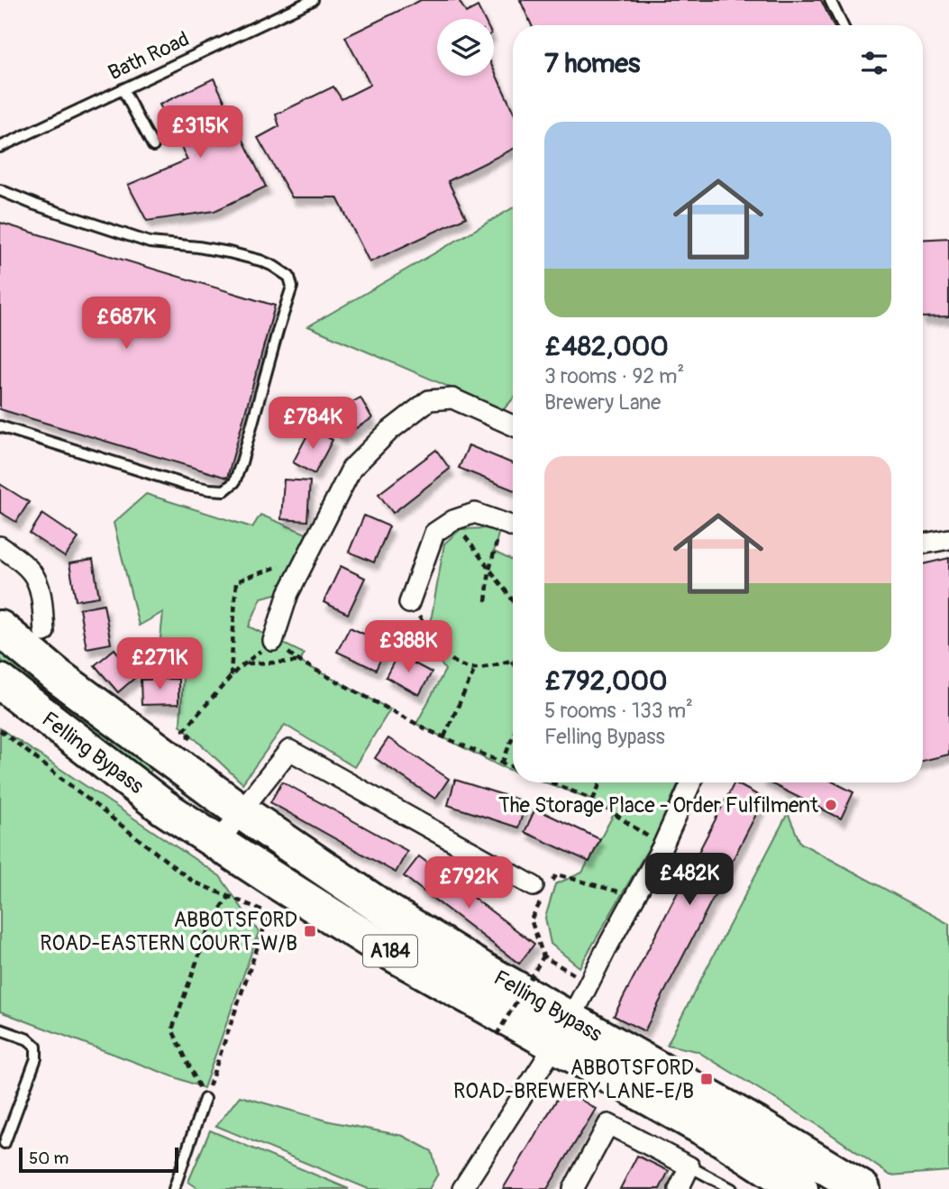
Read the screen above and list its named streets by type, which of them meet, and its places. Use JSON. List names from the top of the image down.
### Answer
{
  "streets": {
    "highway": ["Felling Bypass", "A184"],
    "lane": ["Bath Road"]
  },
  "places": {
    "other": ["The Storage Place - Order Fulfilment"],
    "transit": ["ABBOTSFORD ROAD-EASTERN COURT-W/B", "ABBOTSFORD ROAD-BREWERY LANE-E/B"]
  },
  "scale_bar": "50 m",
  "page": {
    "heading": "7 homes",
    "list": [
      {
        "name": "£482,000",
        "note": "3 rooms · 92 m² · Brewery Lane"
      },
      {
        "name": "£792,000",
        "note": "5 rooms · 133 m² · Felling Bypass"
      }
    ],
    "price": [
      "£315K",
      "£687K",
      "£784K",
      "£388K",
      "£271K",
      "£482K",
      "£792K"
    ],
    "scale": "50 m"
  }
}
